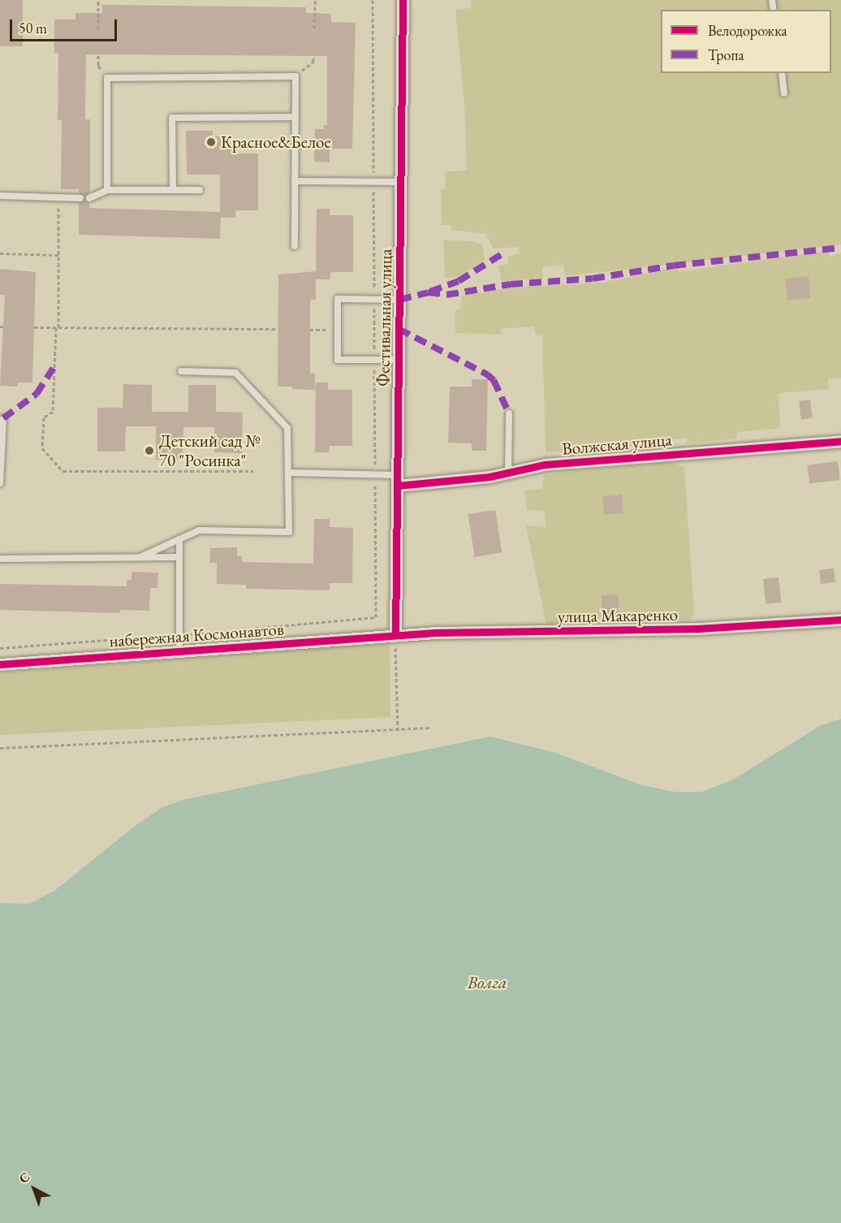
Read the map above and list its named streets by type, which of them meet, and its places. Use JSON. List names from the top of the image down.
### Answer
{
  "streets": {
    "street": [
      "Фестивальная улица",
      "Волжская улица",
      "улица Макаренко",
      "набережная Космонавтов"
    ]
  },
  "crossings": [
    ["Фестивальная улица", "Волжская улица"],
    ["Фестивальная улица", "улица Макаренко"],
    ["Фестивальная улица", "набережная Космонавтов"],
    ["улица Макаренко", "набережная Космонавтов"]
  ],
  "water": ["Волга"],
  "places": ["Красное&Белое", "Детский сад № 70 \"Росинка\""],
  "legend": ["Велодорожка", "Тропа"],
  "scale_bar": "50 m",
  "north": "top left"
}
